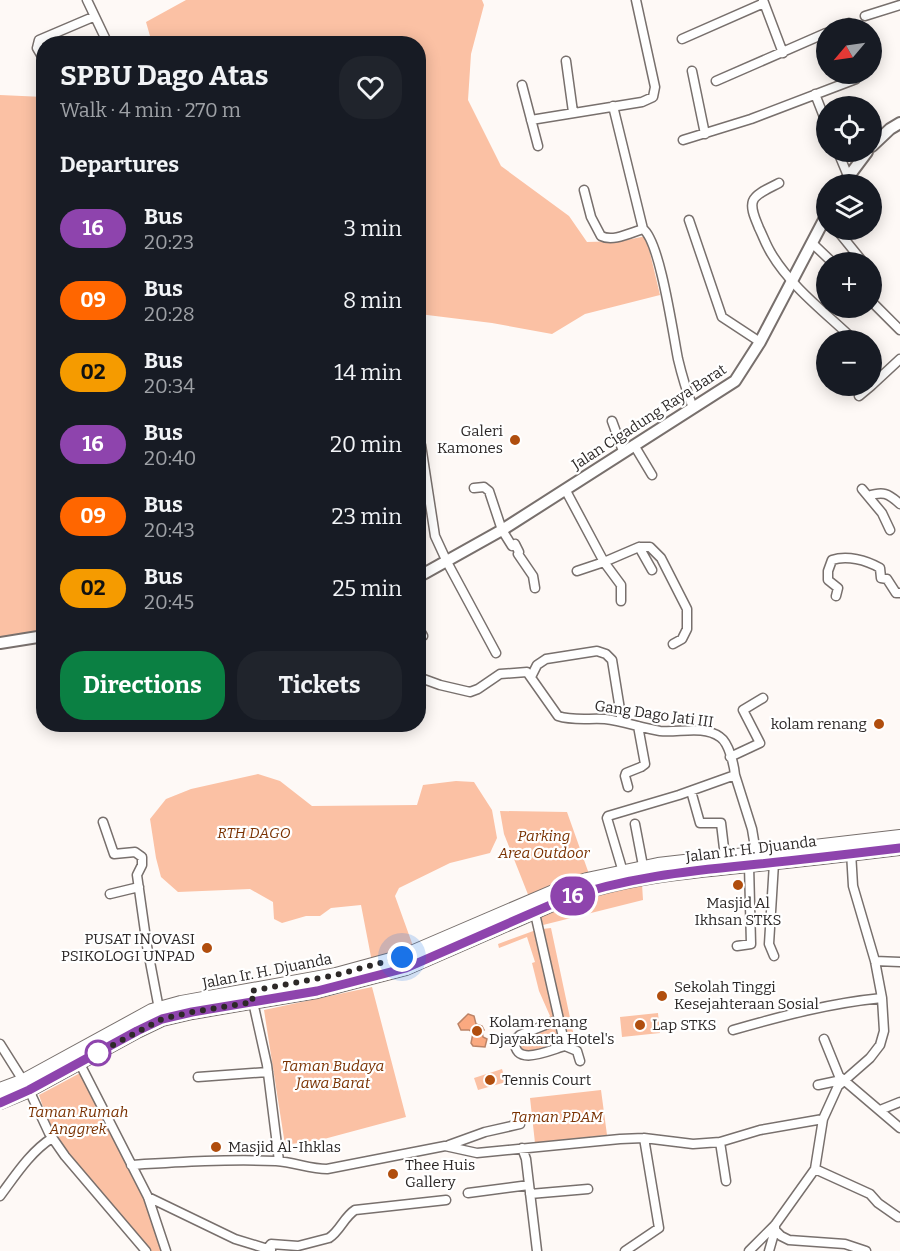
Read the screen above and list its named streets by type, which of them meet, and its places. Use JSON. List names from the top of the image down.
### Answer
{
  "streets": {
    "main road": ["Jalan Ir. H. Djuanda"],
    "street": ["Jalan Cigadung Raya Barat", "Gang Dago Jati III"]
  },
  "crossings": [
    ["Gang Dago Jati III", "Jalan Ir. H. Djuanda"]
  ],
  "parks": [
    "RTH DAGO",
    "Parking Area Outdoor",
    "Taman Budaya Jawa Barat",
    "Taman Rumah Anggrek",
    "Taman PDAM"
  ],
  "places": [
    "Galeri Kamones",
    "kolam renang",
    "Masjid Al Ikhsan STKS",
    "PUSAT INOVASI PSIKOLOGI UNPAD",
    "Sekolah Tinggi Kesejahteraan Sosial",
    "Lap STKS",
    "Kolam renang Djayakarta Hotel's",
    "Tennis Court",
    "Masjid Al-Ihklas",
    "Thee Huis Gallery"
  ],
  "lines": ["bus line 16"],
  "north": "bottom left",
  "page": {
    "on_map": "16",
    "map_buttons": ["+", "−"],
    "heading": [
      ["SPBU Dago Atas", "Walk · 4 min · 270 m"],
      "Departures"
    ],
    "list": [
      {
        "mark": "16",
        "name": "Bus",
        "note": "20:23",
        "value": "3 min"
      },
      {
        "mark": "09",
        "name": "Bus",
        "note": "20:28",
        "value": "8 min"
      },
      {
        "mark": "02",
        "name": "Bus",
        "note": "20:34",
        "value": "14 min"
      },
      {
        "mark": "16",
        "name": "Bus",
        "note": "20:40",
        "value": "20 min"
      },
      {
        "mark": "09",
        "name": "Bus",
        "note": "20:43",
        "value": "23 min"
      },
      {
        "mark": "02",
        "name": "Bus",
        "note": "20:45",
        "value": "25 min"
      }
    ],
    "buttons": ["Directions", "Tickets"]
  }
}
